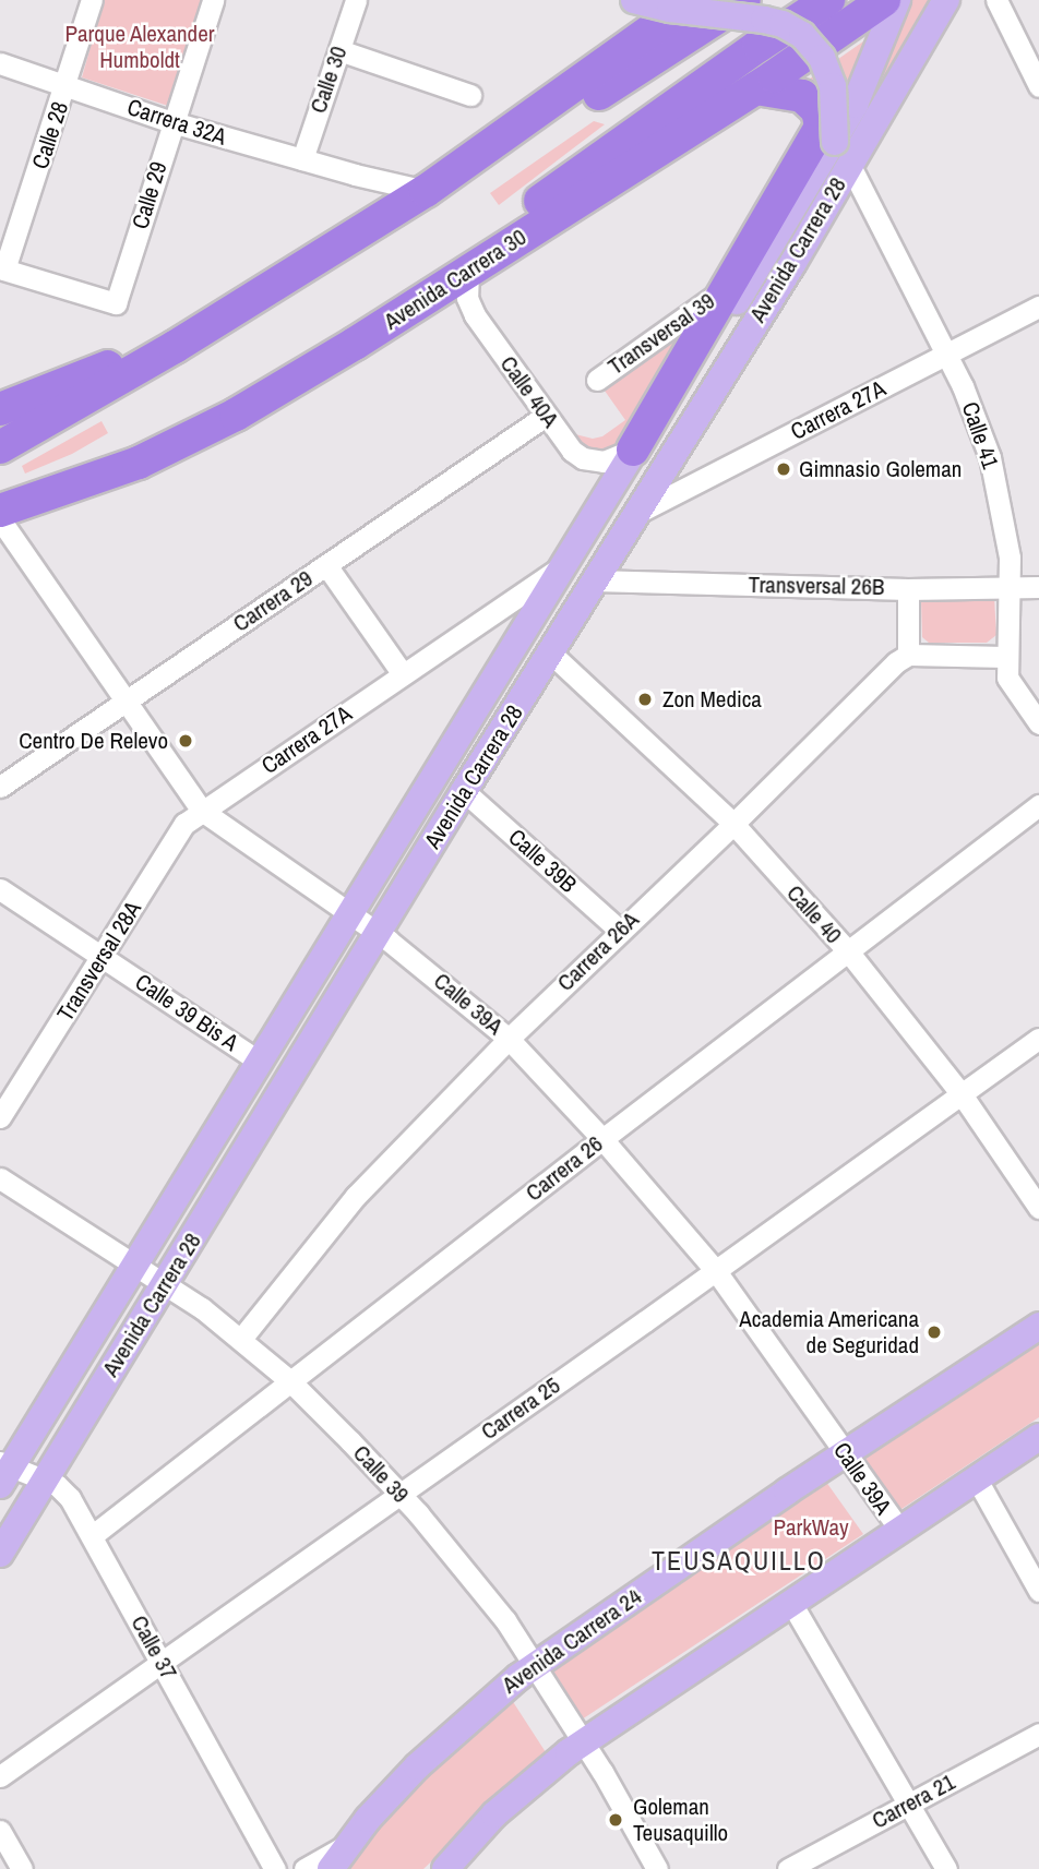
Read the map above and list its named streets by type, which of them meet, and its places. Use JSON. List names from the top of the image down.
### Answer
{
  "streets": {
    "highway": ["Avenida Carrera 30"],
    "main road": ["Avenida Carrera 28", "Avenida Carrera 24"],
    "street": [
      "Calle 30",
      "Carrera 32A",
      "Calle 28",
      "Calle 29",
      "Transversal 39",
      "Calle 40A",
      "Carrera 27A",
      "Calle 41",
      "Transversal 26B",
      "Carrera 29",
      "Calle 39B",
      "Calle 40",
      "Carrera 26A",
      "Transversal 28A",
      "Calle 39A",
      "Calle 39 Bis A",
      "Carrera 26",
      "Carrera 25",
      "Calle 39",
      "Calle 37",
      "Carrera 21"
    ]
  },
  "crossings": [
    ["Calle 30", "Carrera 32A"],
    ["Carrera 32A", "Calle 28"],
    ["Carrera 32A", "Calle 29"],
    ["Calle 28", "Calle 29"],
    ["Avenida Carrera 28", "Calle 40A"],
    ["Avenida Carrera 28", "Carrera 27A"],
    ["Avenida Carrera 28", "Calle 41"],
    ["Avenida Carrera 28", "Transversal 26B"],
    ["Avenida Carrera 28", "Calle 39B"],
    ["Avenida Carrera 28", "Calle 40"],
    ["Avenida Carrera 28", "Calle 39A"],
    ["Avenida Carrera 28", "Calle 39 Bis A"],
    ["Avenida Carrera 28", "Calle 39"],
    ["Avenida Carrera 28", "Calle 37"],
    ["Avenida Carrera 30", "Calle 40A"],
    ["Calle 40A", "Carrera 29"],
    ["Carrera 27A", "Calle 41"],
    ["Carrera 27A", "Transversal 28A"],
    ["Carrera 27A", "Calle 39A"],
    ["Calle 41", "Transversal 26B"],
    ["Carrera 29", "Calle 39A"],
    ["Calle 39B", "Carrera 26A"],
    ["Calle 40", "Carrera 26A"],
    ["Calle 40", "Carrera 26"],
    ["Calle 40", "Carrera 25"],
    ["Carrera 26A", "Calle 39A"],
    ["Carrera 26A", "Calle 39"],
    ["Transversal 28A", "Calle 39A"],
    ["Transversal 28A", "Calle 39 Bis A"],
    ["Calle 39A", "Carrera 26"],
    ["Calle 39A", "Carrera 25"],
    ["Calle 39A", "Avenida Carrera 24"],
    ["Carrera 26", "Calle 39"],
    ["Carrera 26", "Calle 37"],
    ["Carrera 25", "Calle 39"],
    ["Carrera 25", "Calle 37"],
    ["Calle 39", "Avenida Carrera 24"]
  ],
  "districts": ["TEUSAQUILLO"],
  "parks": ["Parque Alexander Humboldt", "ParkWay"],
  "places": [
    "Gimnasio Goleman",
    "Zon Medica",
    "Centro De Relevo",
    "Academia Americana de Seguridad",
    "Goleman Teusaquillo"
  ]
}
